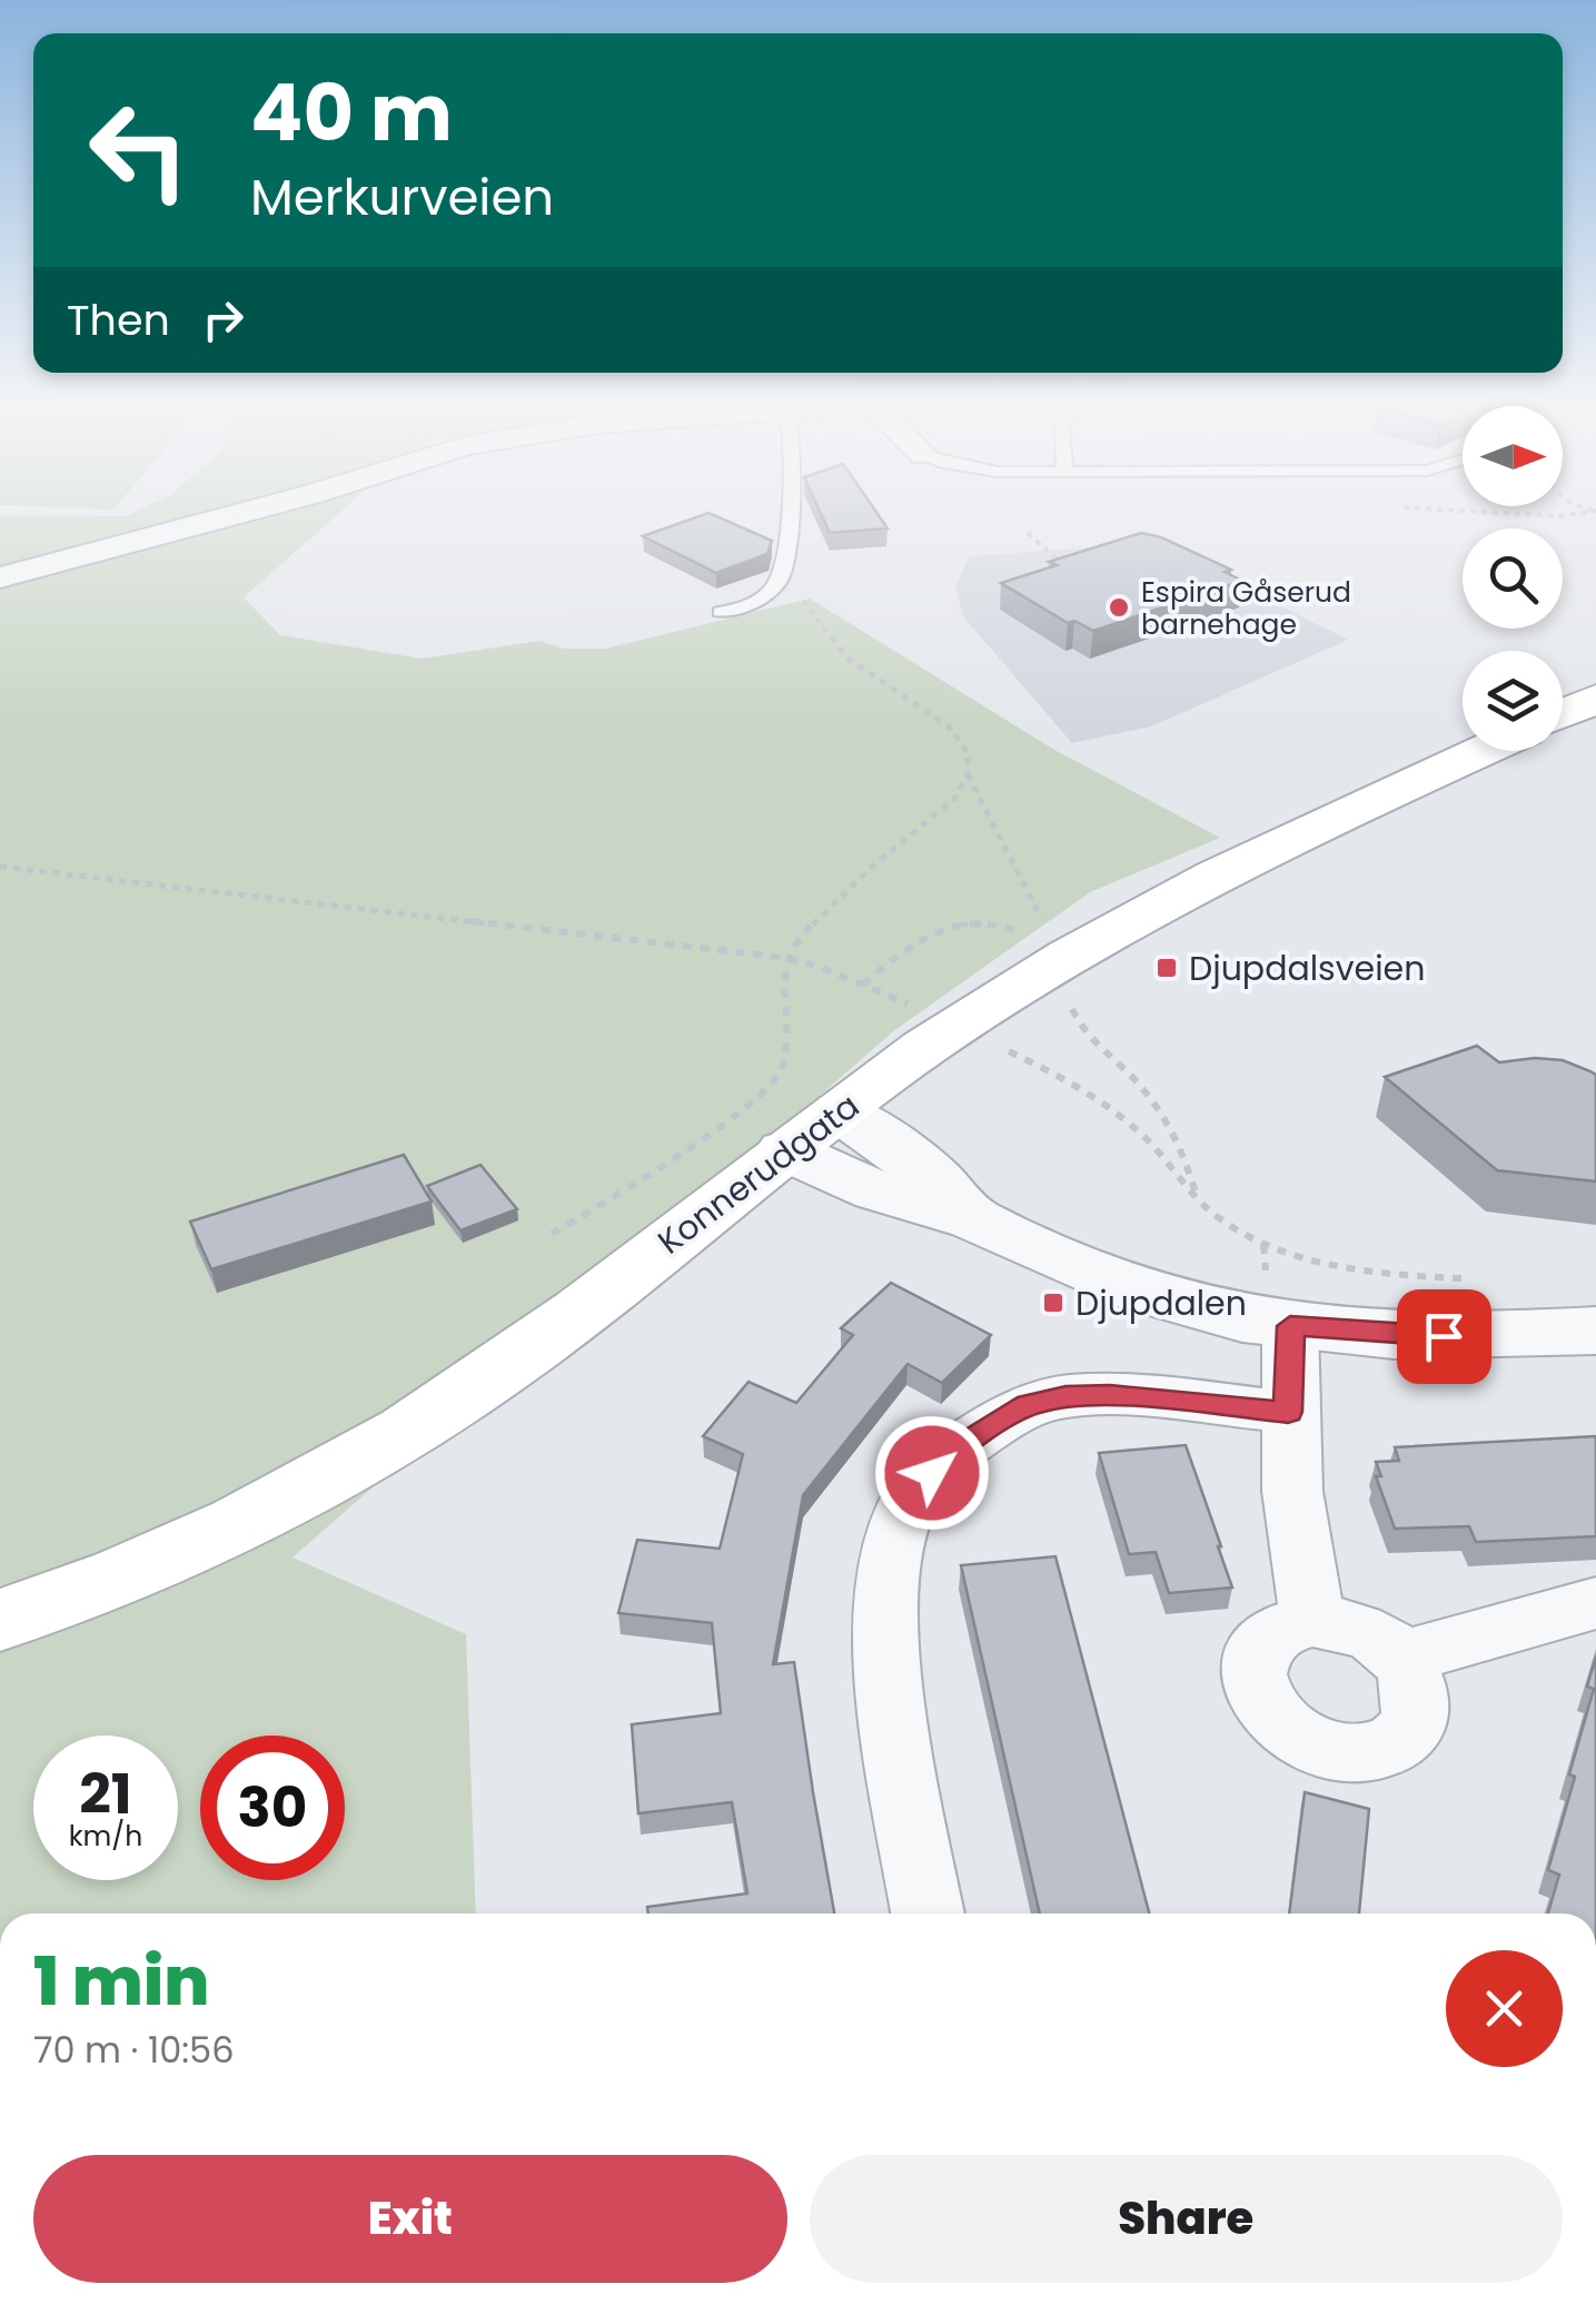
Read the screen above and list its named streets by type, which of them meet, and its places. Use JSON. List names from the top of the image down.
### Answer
{
  "streets": {
    "main road": ["Konnerudgata"]
  },
  "places": {
    "other": ["Espira Gåserud barnehage"],
    "transit": ["Djupdalsveien", "Djupdalen"]
  },
  "north": "right",
  "page": {
    "turn": ["40 m", "Merkurveien"],
    "then": "Then",
    "speed": "21 km/h",
    "limit": "30",
    "heading": ["1 min", "70 m · 10:56"],
    "buttons": ["Exit", "Share"]
  }
}
